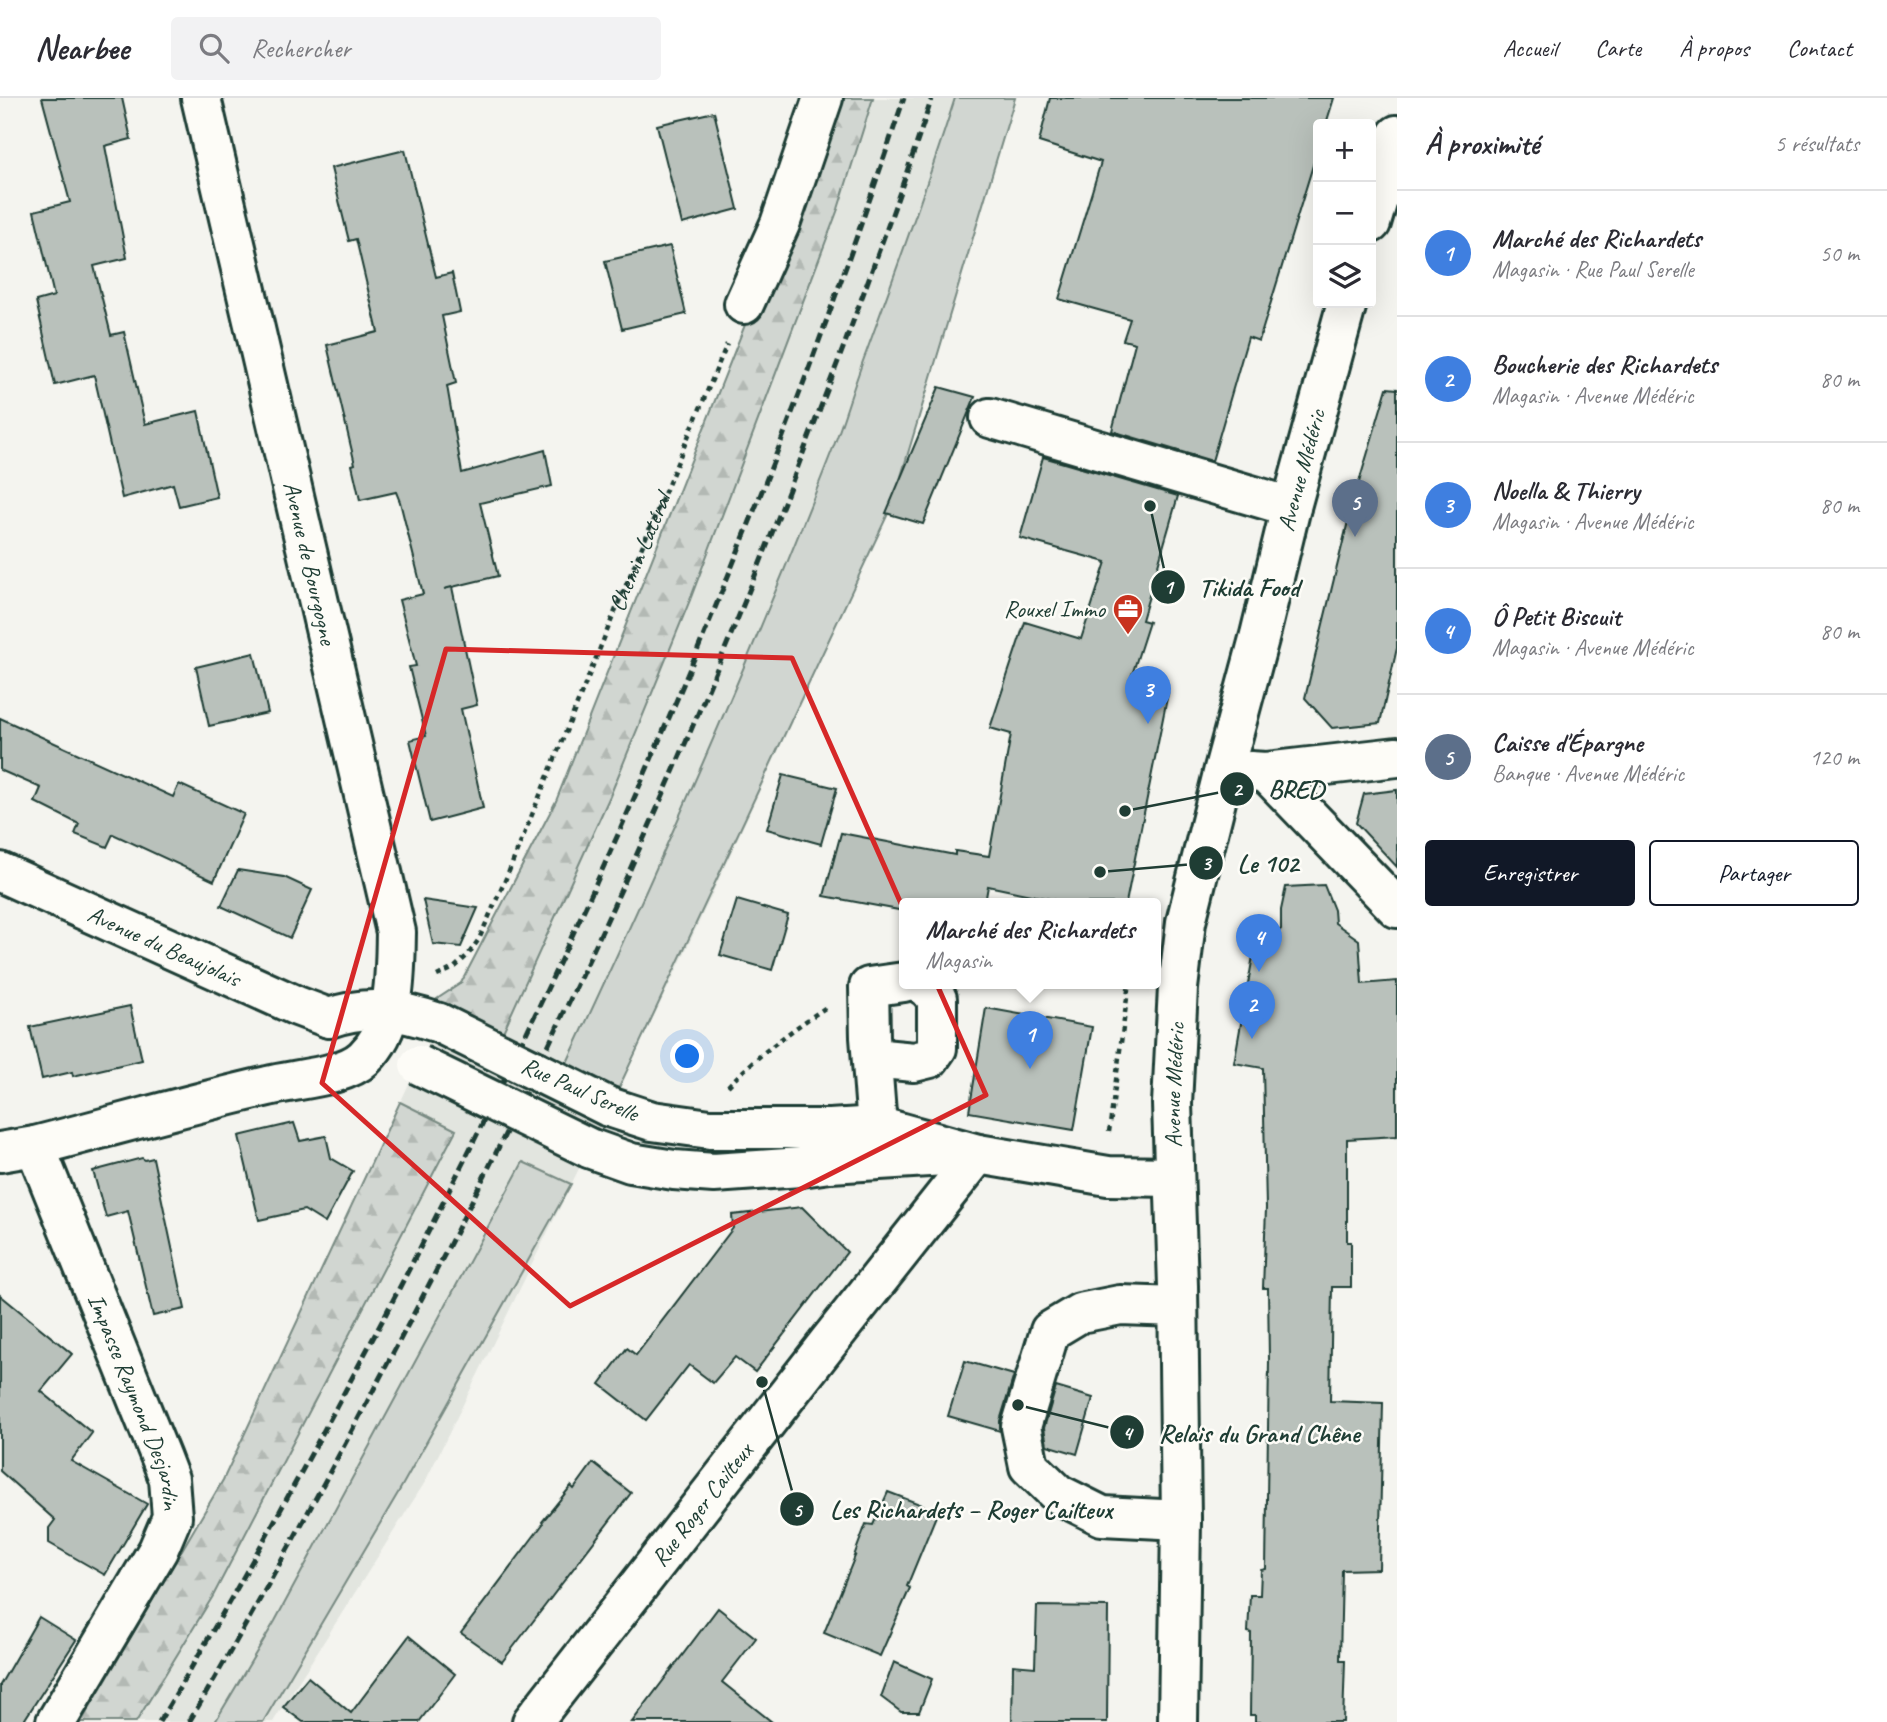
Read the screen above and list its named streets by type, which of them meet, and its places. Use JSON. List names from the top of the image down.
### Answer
{
  "streets": {
    "street": [
      "Avenue Médéric",
      "Avenue de Bourgogne",
      "Avenue du Beaujolais",
      "Rue Paul Serelle",
      "Impasse Raymond Desjardin",
      "Rue Roger Cailteux"
    ],
    "path": ["Chemin Latéral"]
  },
  "crossings": [
    ["Avenue Médéric", "Rue Paul Serelle"],
    ["Avenue de Bourgogne", "Rue Paul Serelle"],
    ["Avenue du Beaujolais", "Rue Paul Serelle"],
    ["Rue Paul Serelle", "Rue Roger Cailteux"]
  ],
  "places": {
    "other": [
      "Tikida Food",
      "BRED",
      "Le 102",
      "Les Richardets – Roger Cailteux",
      "Relais du Grand Chêne"
    ],
    "office": ["Rouxel Immo"]
  },
  "page": {
    "header": "Nearbee",
    "search": "Rechercher",
    "nav": [
      "Accueil",
      "Carte",
      "À propos",
      "Contact"
    ],
    "heading": ["À proximité", "5 résultats"],
    "map_buttons": ["+", "−"],
    "list": [
      {
        "mark": "1",
        "name": "Marché des Richardets",
        "note": "Magasin · Rue Paul Serelle",
        "value": "50 m"
      },
      {
        "mark": "2",
        "name": "Boucherie des Richardets",
        "note": "Magasin · Avenue Médéric",
        "value": "80 m"
      },
      {
        "mark": "3",
        "name": "Noella & Thierry",
        "note": "Magasin · Avenue Médéric",
        "value": "80 m"
      },
      {
        "mark": "4",
        "name": "Ô Petit Biscuit",
        "note": "Magasin · Avenue Médéric",
        "value": "80 m"
      },
      {
        "mark": "5",
        "name": "Caisse d'Épargne",
        "note": "Banque · Avenue Médéric",
        "value": "120 m"
      }
    ],
    "pins": [
      "5",
      "3",
      "4",
      "2",
      "1"
    ],
    "buttons": ["Enregistrer", "Partager"],
    "popup": ["Marché des Richardets", "Magasin"]
  }
}
